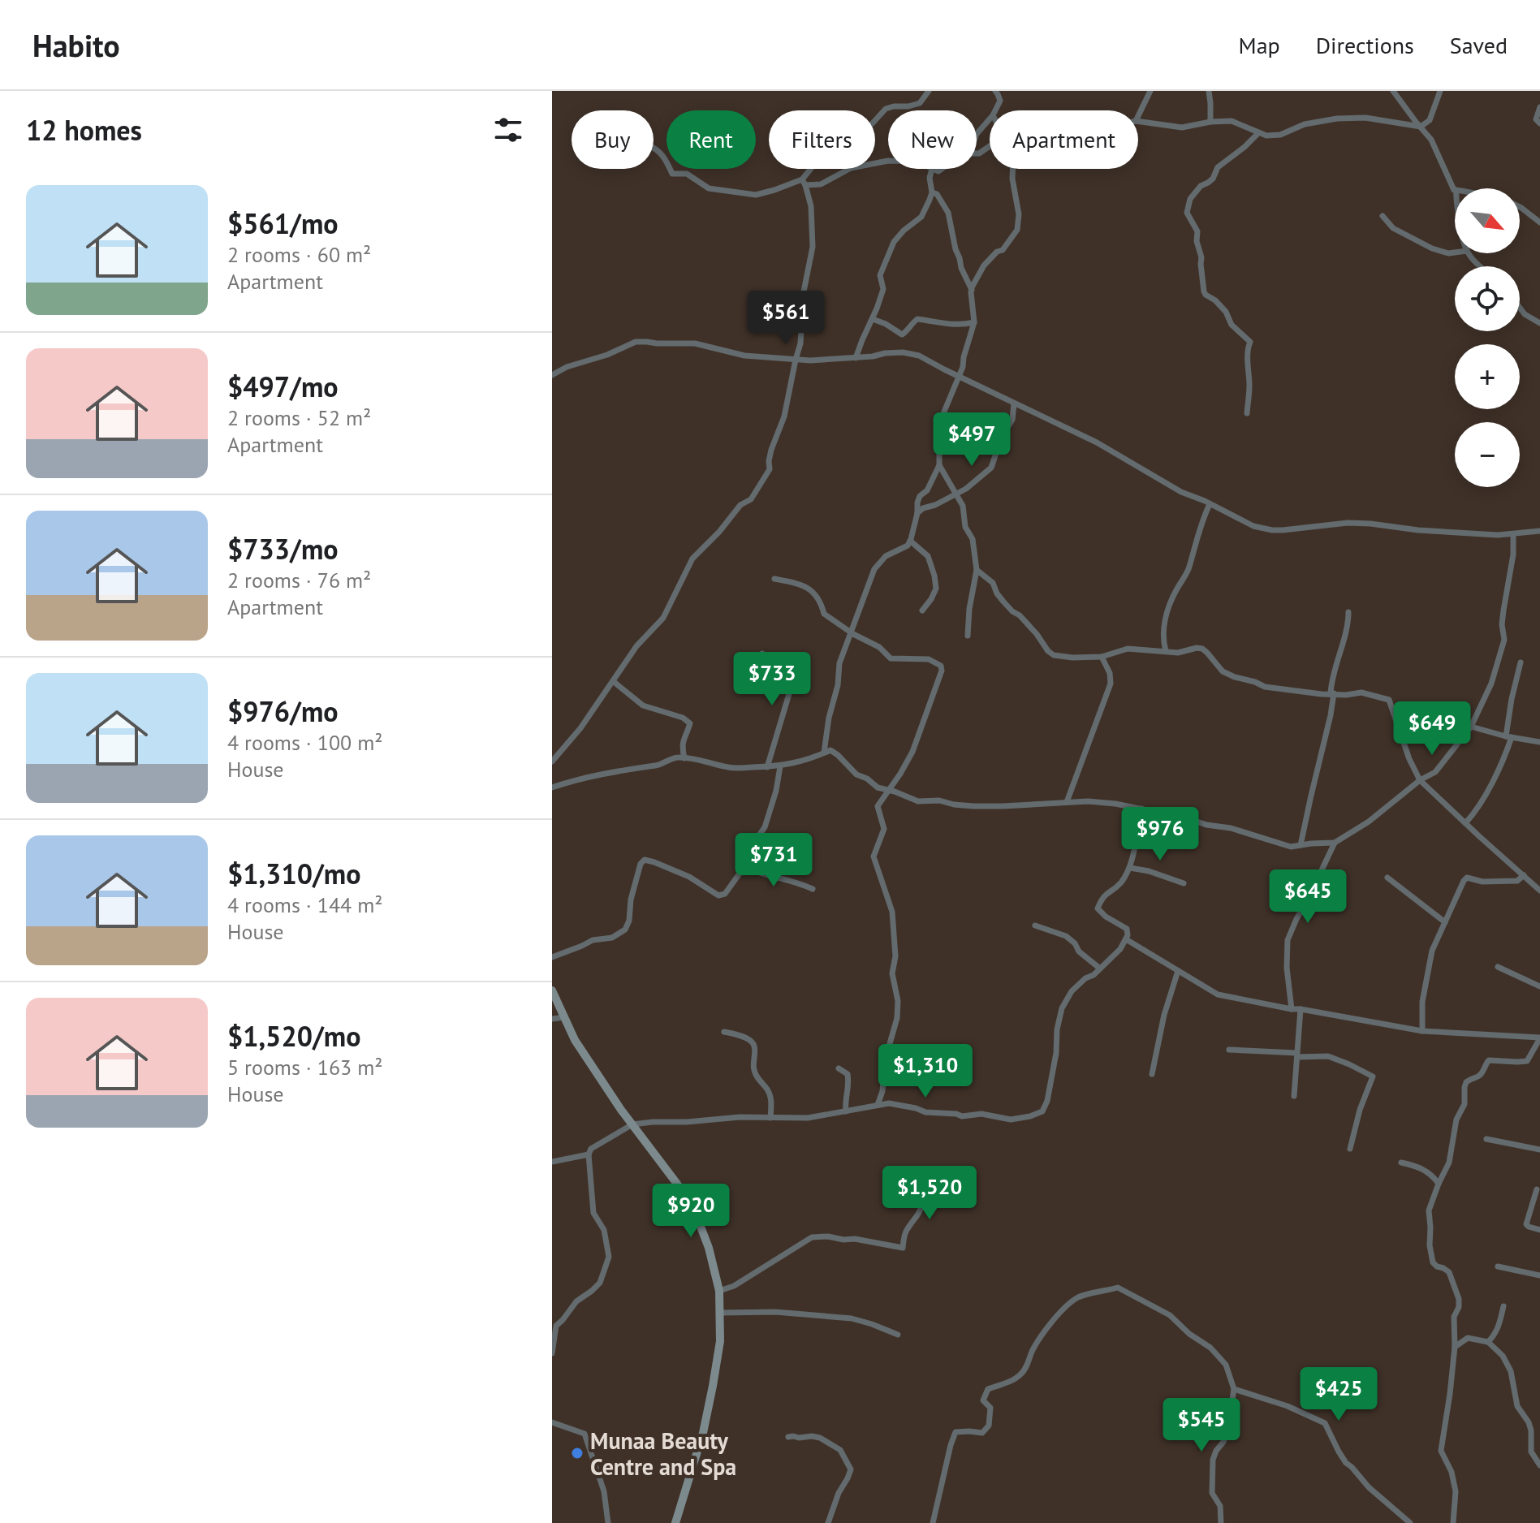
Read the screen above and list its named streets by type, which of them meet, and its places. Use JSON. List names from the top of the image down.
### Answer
{
  "places": ["Munaa Beauty Centre and Spa"],
  "north": "bottom right",
  "page": {
    "header": "Habito",
    "nav": ["Map", "Directions", "Saved"],
    "heading": "12 homes",
    "chip": [
      "Buy",
      "Rent",
      "Filters",
      "New",
      "Apartment"
    ],
    "list": [
      {
        "name": "$561/mo",
        "note": "2 rooms · 60 m² · Apartment"
      },
      {
        "name": "$497/mo",
        "note": "2 rooms · 52 m² · Apartment"
      },
      {
        "name": "$733/mo",
        "note": "2 rooms · 76 m² · Apartment"
      },
      {
        "name": "$976/mo",
        "note": "4 rooms · 100 m² · House"
      },
      {
        "name": "$1,310/mo",
        "note": "4 rooms · 144 m² · House"
      },
      {
        "name": "$1,520/mo",
        "note": "5 rooms · 163 m² · House"
      }
    ],
    "map_buttons": ["+", "−"],
    "price": [
      "$561",
      "$497",
      "$733",
      "$649",
      "$976",
      "$731",
      "$645",
      "$1,310",
      "$1,520",
      "$920",
      "$425",
      "$545"
    ]
  }
}
